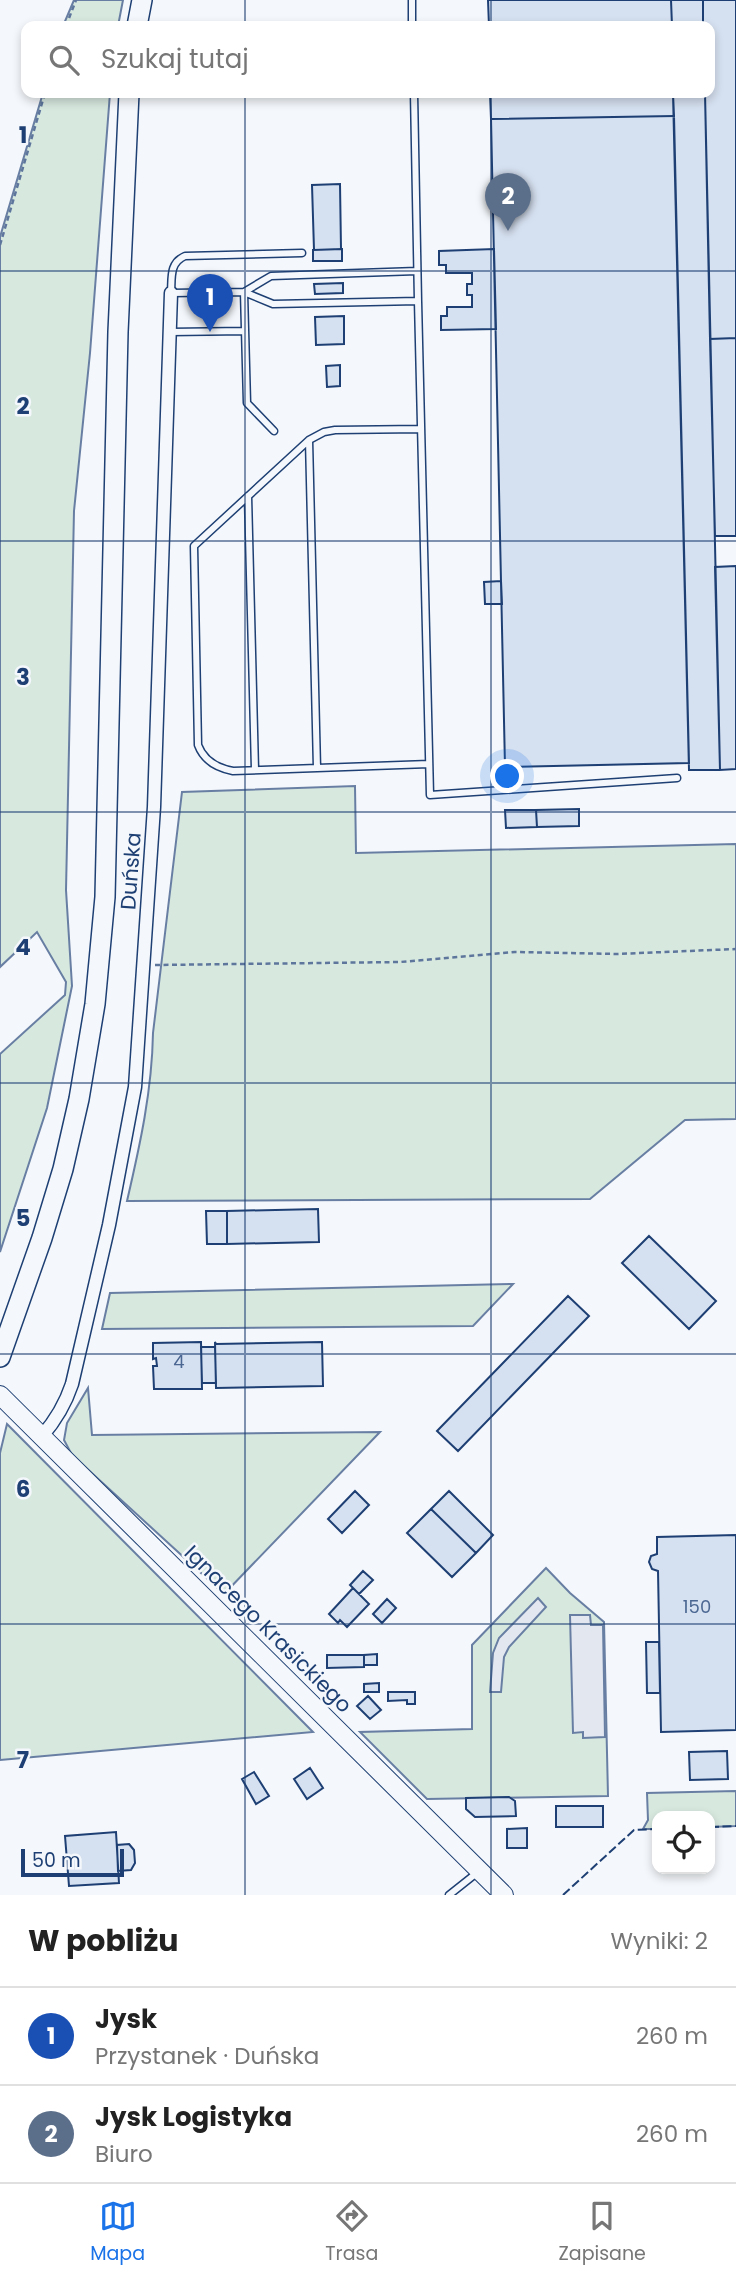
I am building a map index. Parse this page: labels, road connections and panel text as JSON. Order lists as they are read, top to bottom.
{
  "streets": {
    "street": ["Duńska", "Ignacego Krasickiego"]
  },
  "crossings": [
    ["Duńska", "Ignacego Krasickiego"]
  ],
  "house_numbers": ["4", "150"],
  "scale_bar": "50 m",
  "page": {
    "search": "Szukaj tutaj",
    "pins": ["2", "1"],
    "scale": "50 m",
    "heading": ["W pobliżu", "Wyniki: 2"],
    "list": [
      {
        "mark": "1",
        "name": "Jysk",
        "note": "Przystanek · Duńska",
        "value": "260 m"
      },
      {
        "mark": "2",
        "name": "Jysk Logistyka",
        "note": "Biuro",
        "value": "260 m"
      }
    ],
    "nav": ["Mapa", "Trasa", "Zapisane"]
  },
  "grid": {
    "rows": [
      "1",
      "2",
      "3",
      "4",
      "5",
      "6",
      "7"
    ]
  }
}
